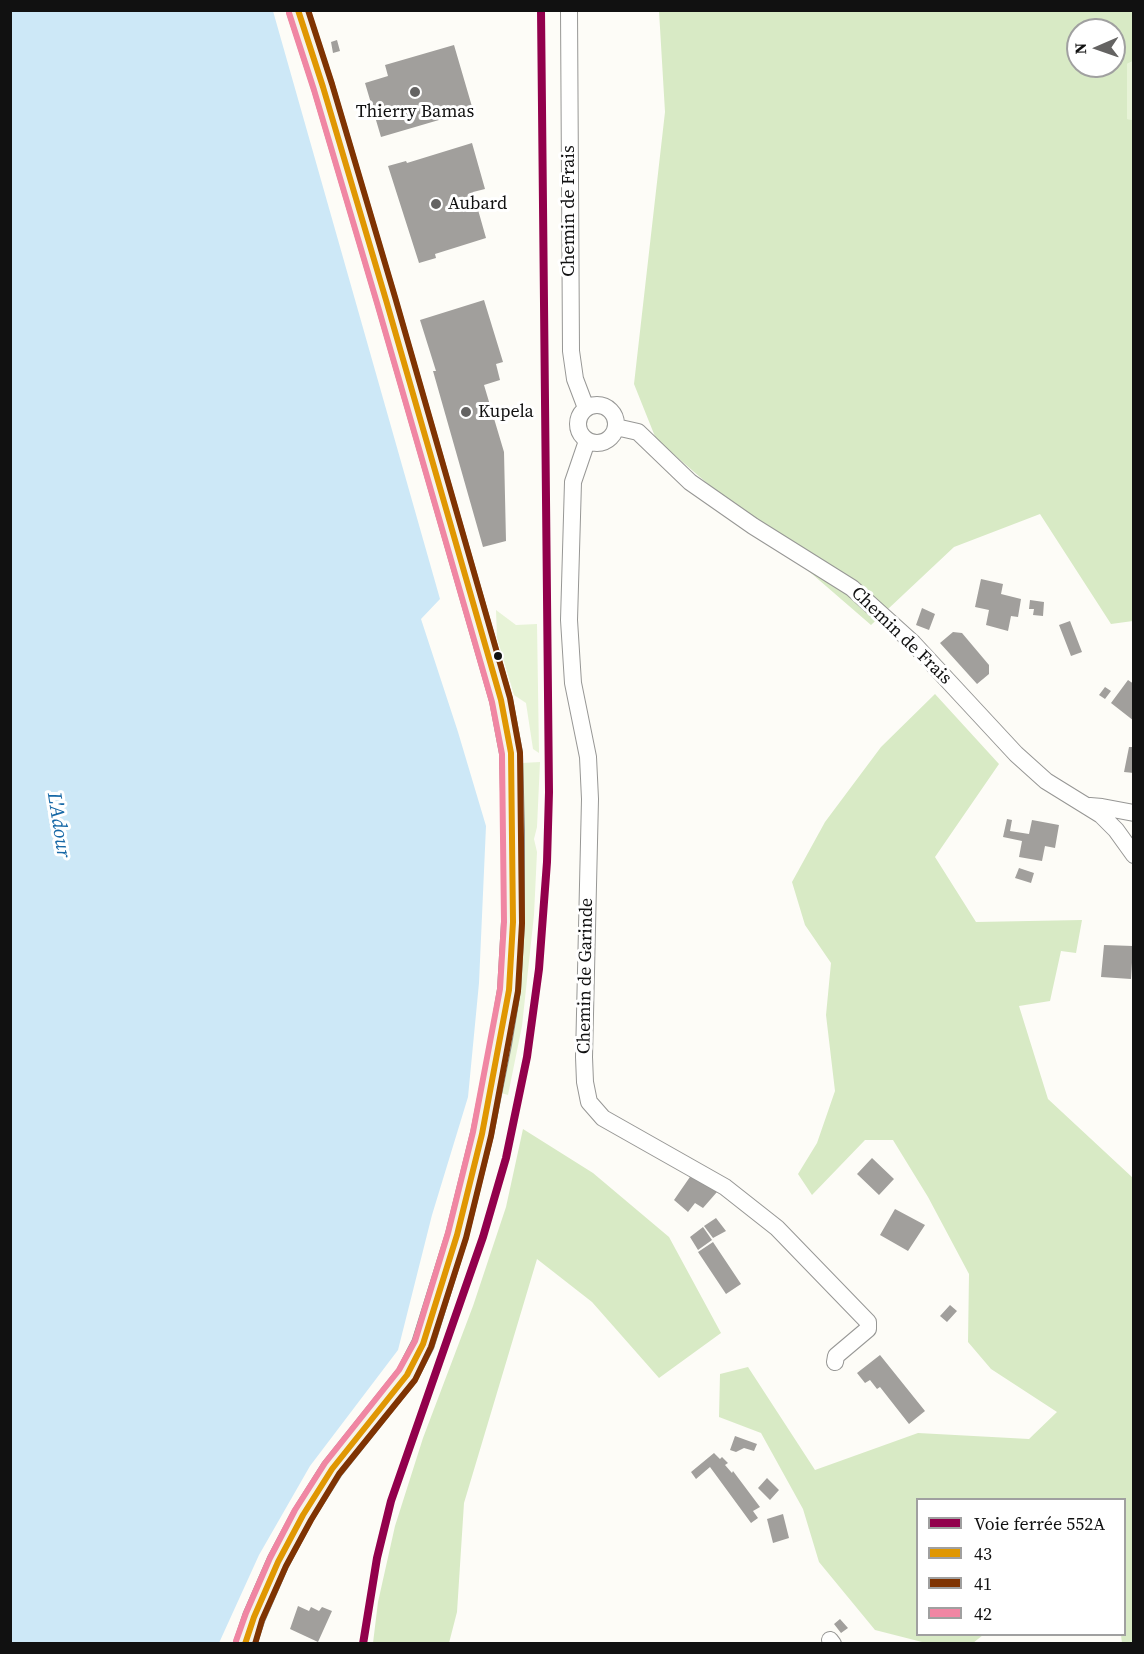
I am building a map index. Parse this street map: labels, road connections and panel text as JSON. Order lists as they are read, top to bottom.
{
  "streets": {
    "street": ["Chemin de Frais", "Chemin de Garinde"]
  },
  "crossings": [
    ["Chemin de Frais", "Chemin de Garinde"]
  ],
  "water": ["L'Adour"],
  "places": ["Thierry Bamas", "Aubard", "Kupela"],
  "lines": [
    "rail line 552A",
    "transit line 43",
    "transit line 41",
    "transit line 42"
  ],
  "legend": [
    "Voie ferrée 552A",
    "43",
    "41",
    "42"
  ],
  "north": "left"
}
